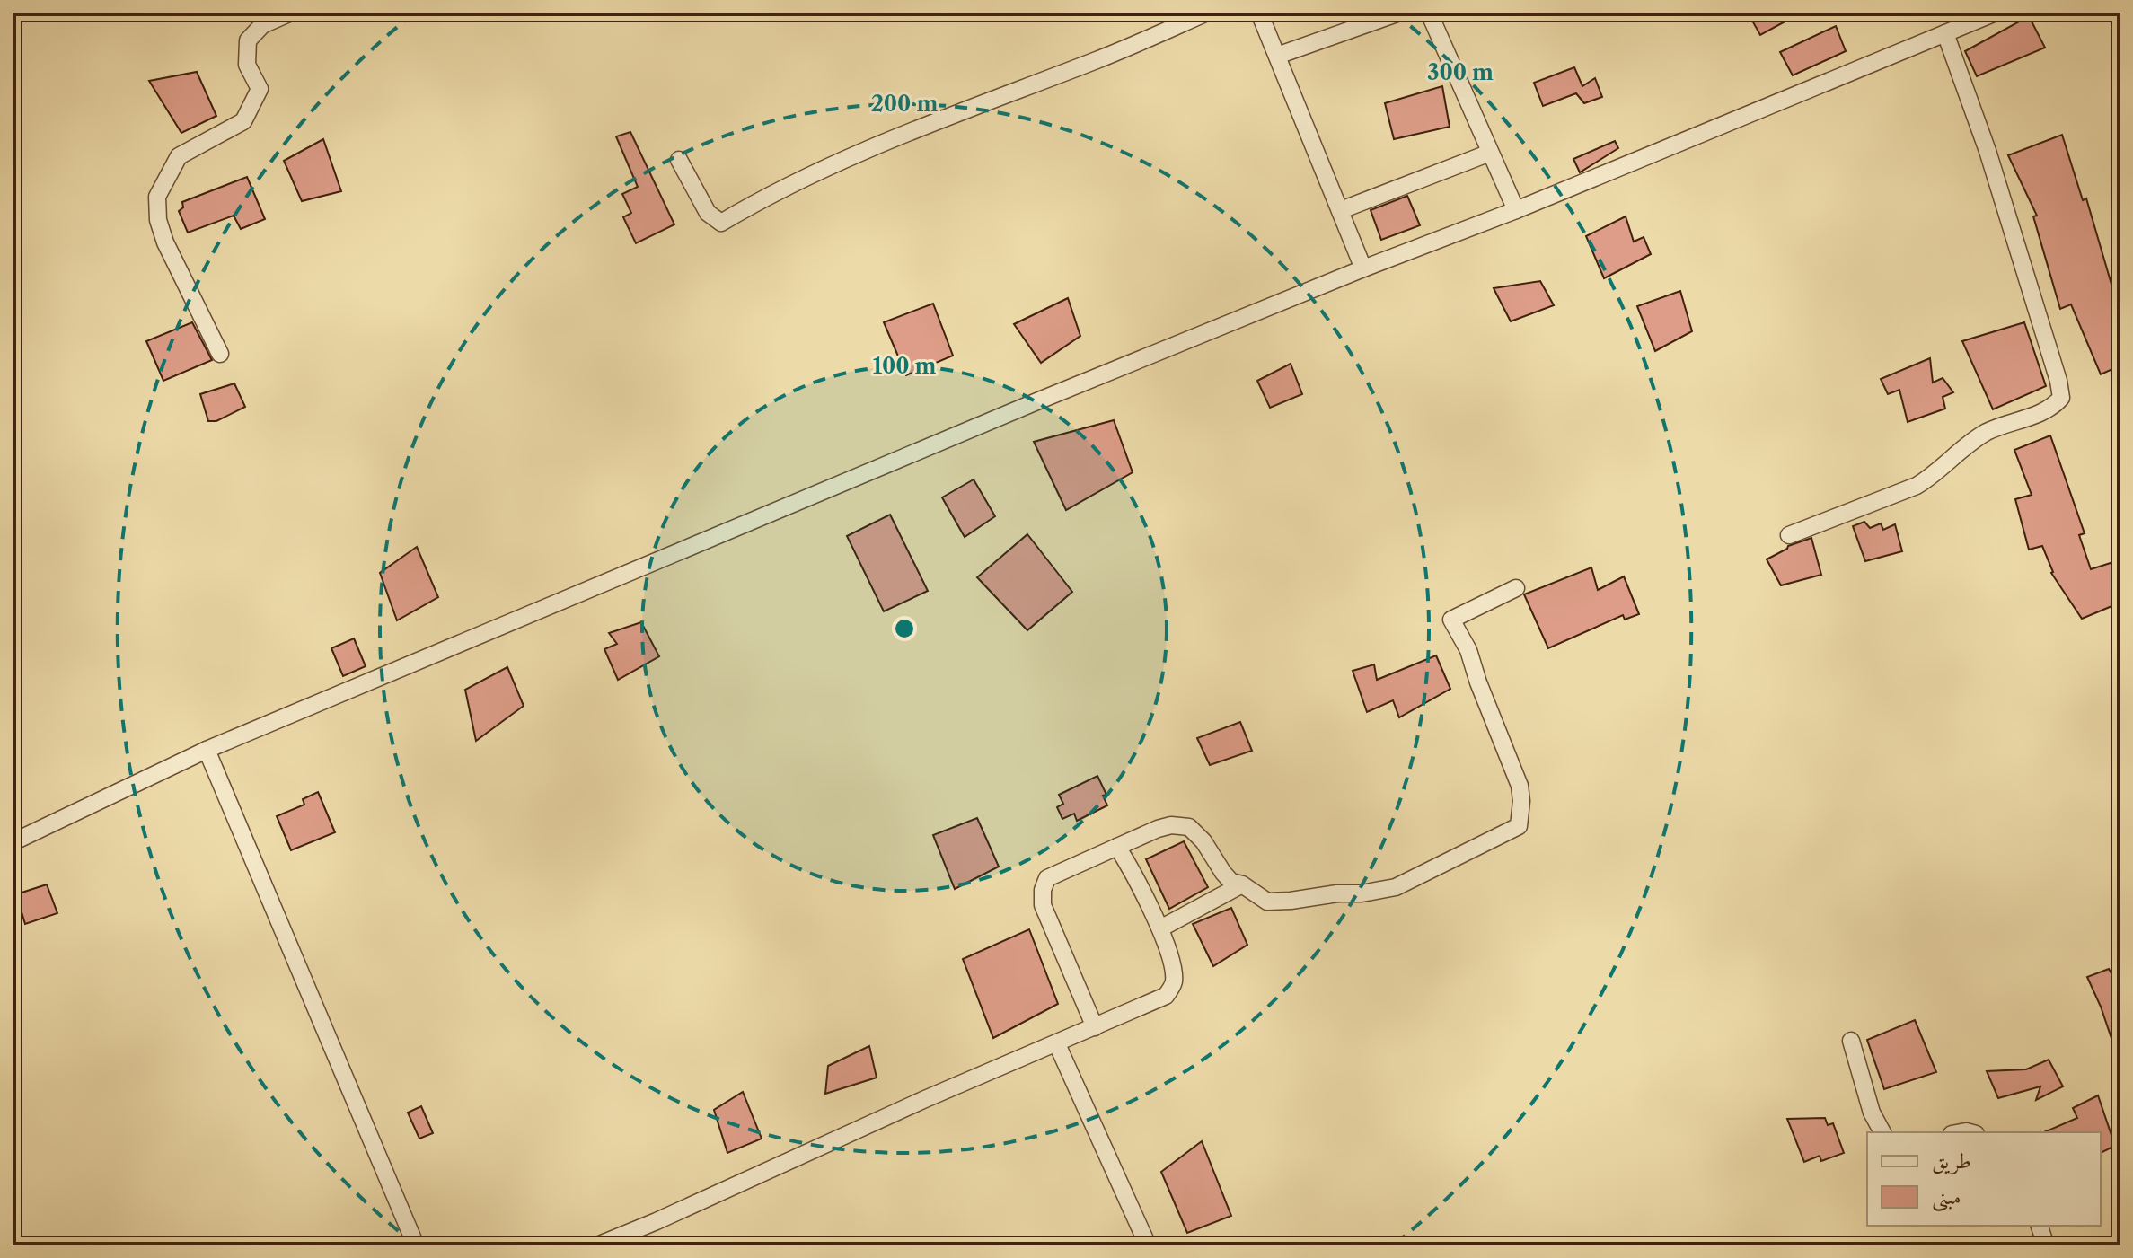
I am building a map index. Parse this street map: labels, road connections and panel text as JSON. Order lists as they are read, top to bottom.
{
  "legend": ["طريق", "مبنى"],
  "rings": ["300 m", "200 m", "100 m"]
}
